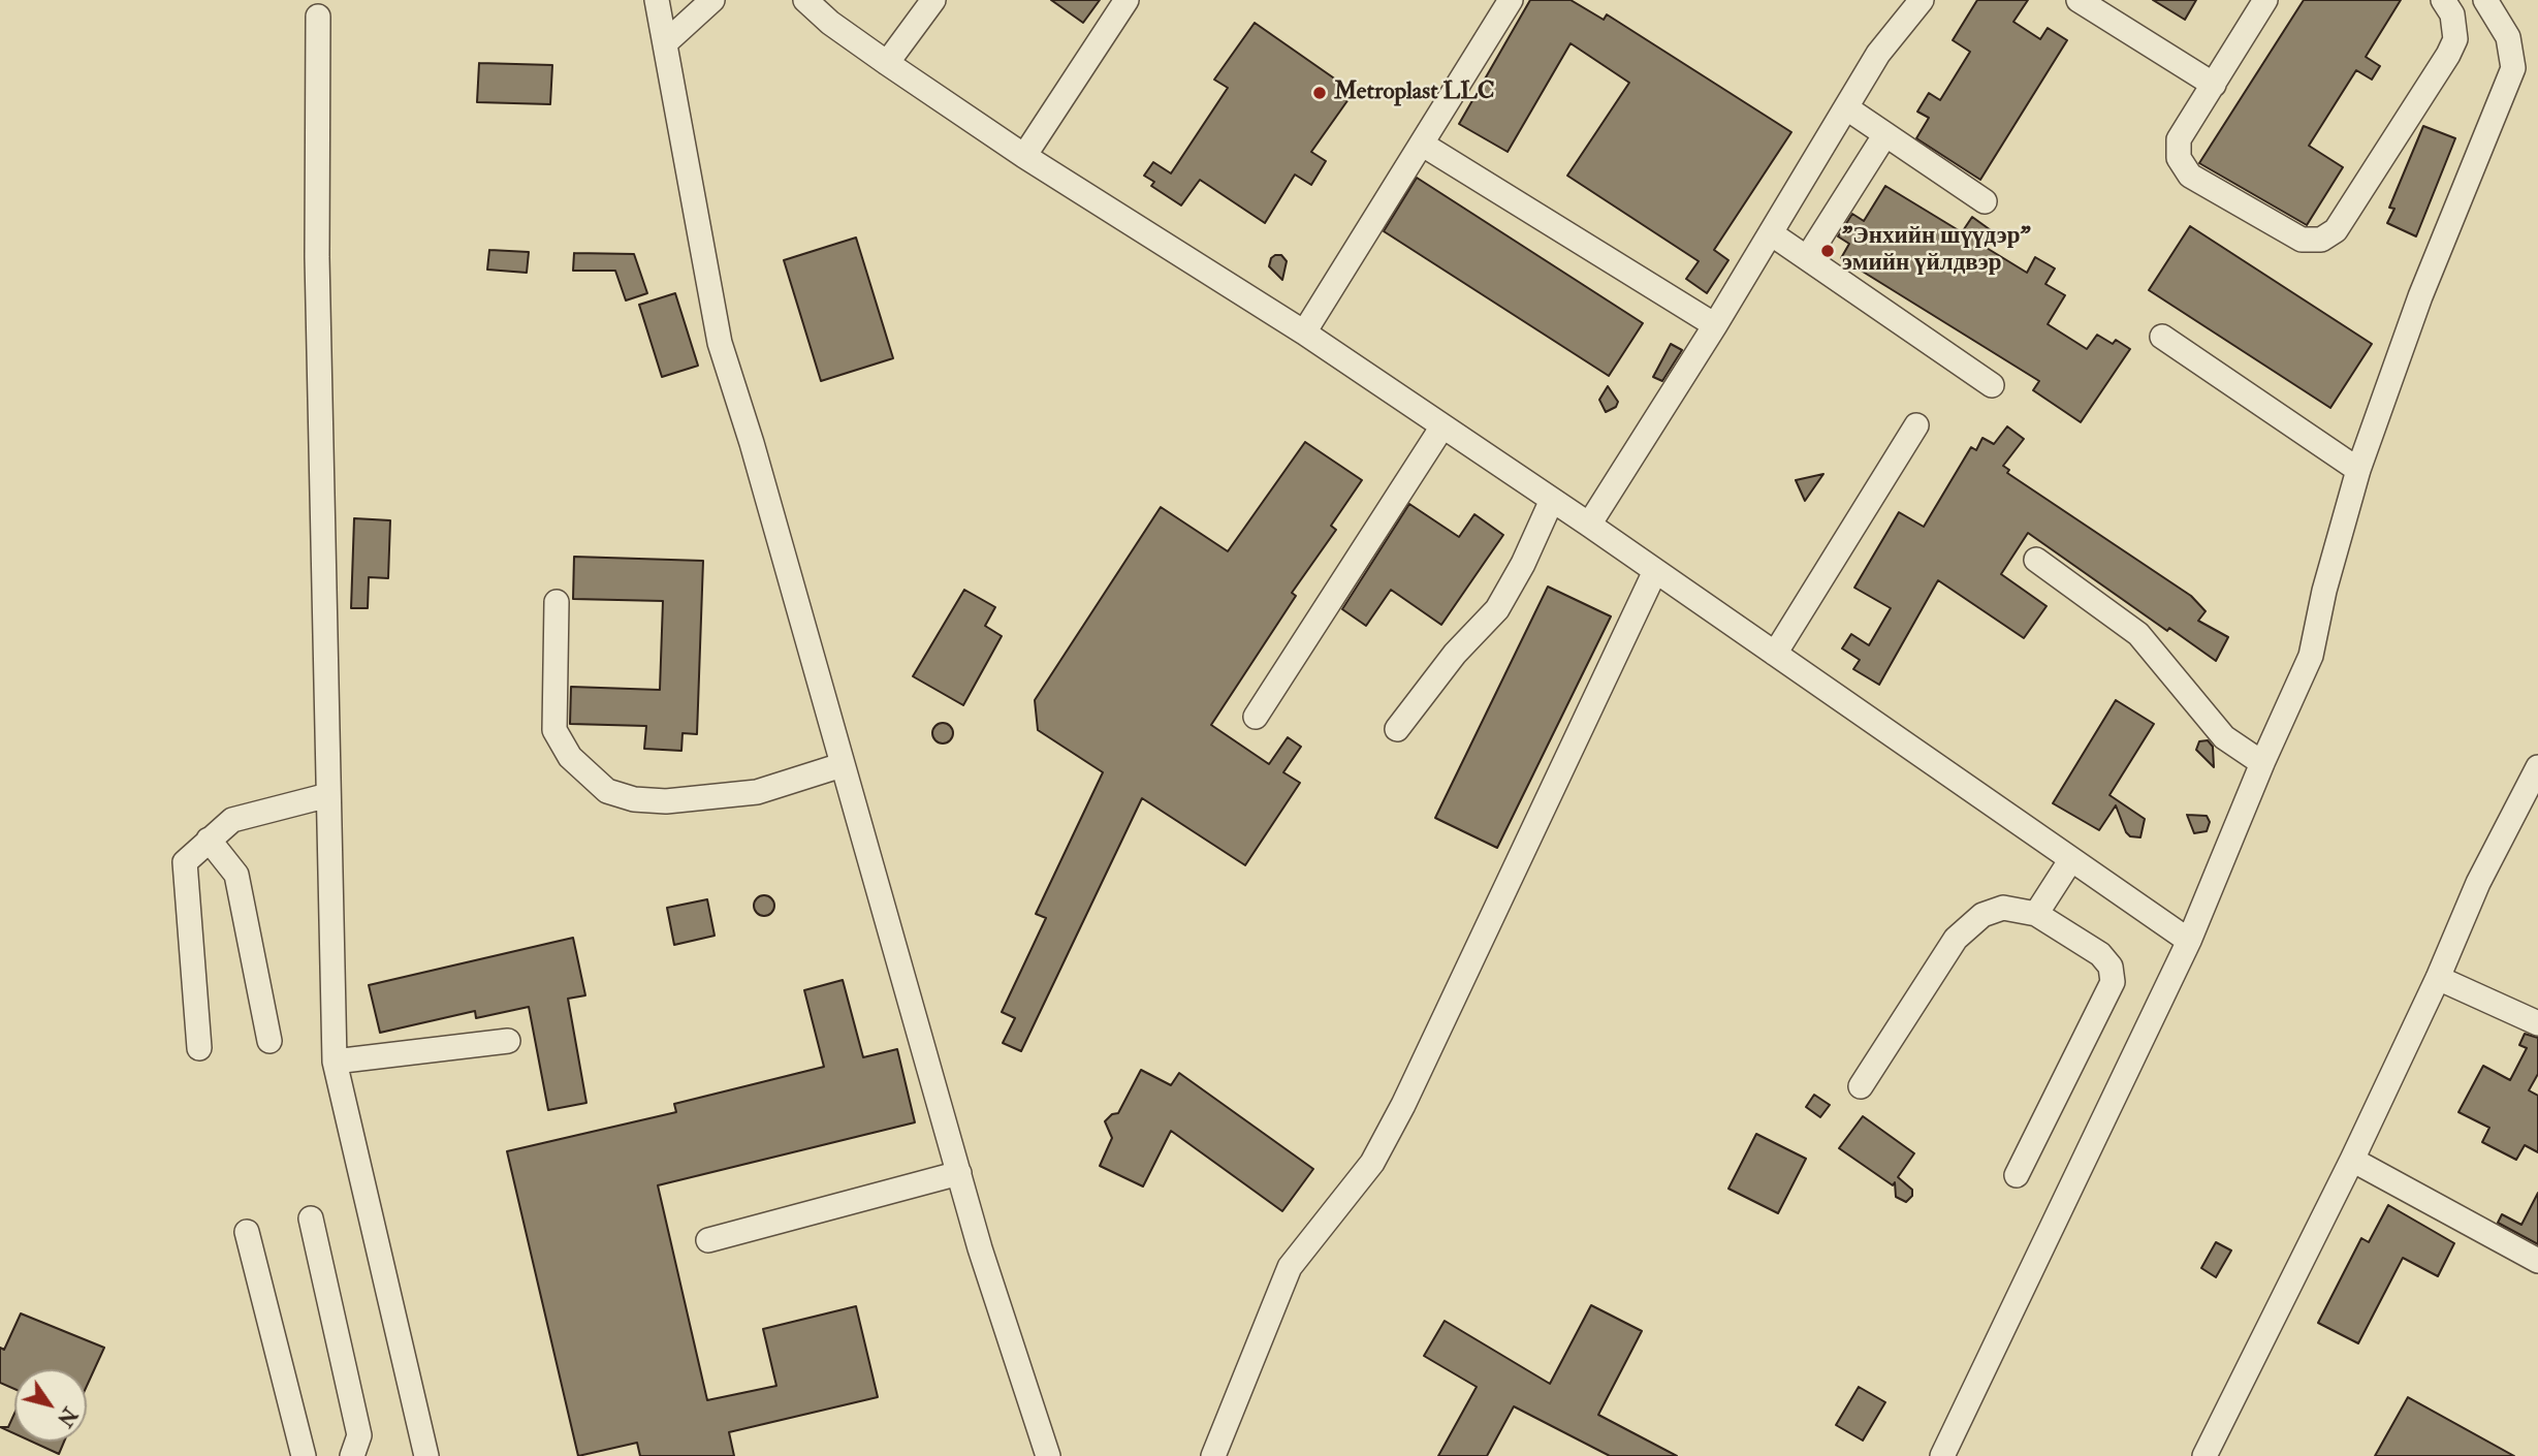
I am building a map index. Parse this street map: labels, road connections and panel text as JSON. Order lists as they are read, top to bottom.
{
  "places": ["Metroplast LLC", "\"Энхийн шүүдэр\" эмийн үйлдвэр"],
  "north": "bottom right"
}
